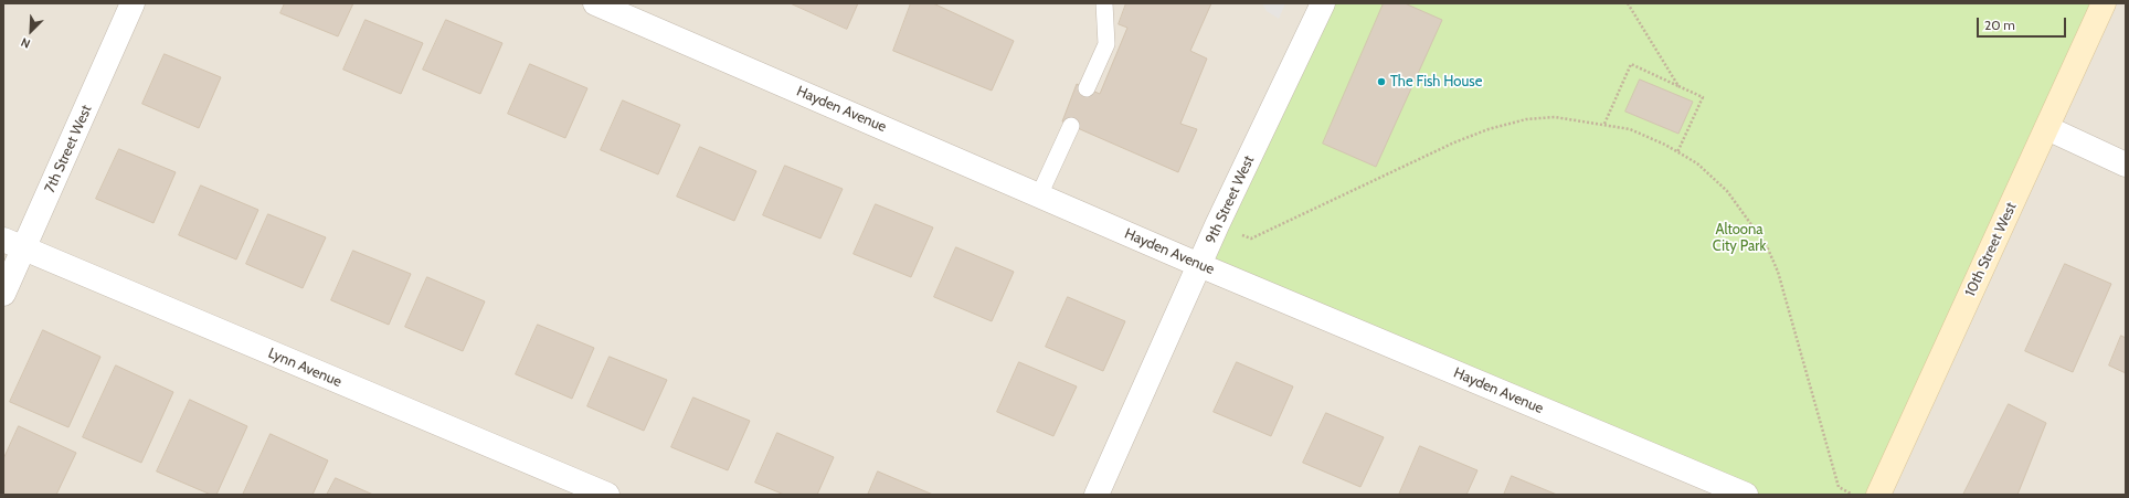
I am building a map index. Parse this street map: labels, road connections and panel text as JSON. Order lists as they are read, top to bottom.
{
  "streets": {
    "street": [
      "Hayden Avenue",
      "7th Street West",
      "9th Street West",
      "10th Street West",
      "Lynn Avenue"
    ]
  },
  "crossings": [
    ["Hayden Avenue", "9th Street West"],
    ["7th Street West", "Lynn Avenue"]
  ],
  "parks": ["Altoona City Park"],
  "places": ["The Fish House"],
  "scale_bar": "20 m",
  "north": "bottom left"
}
